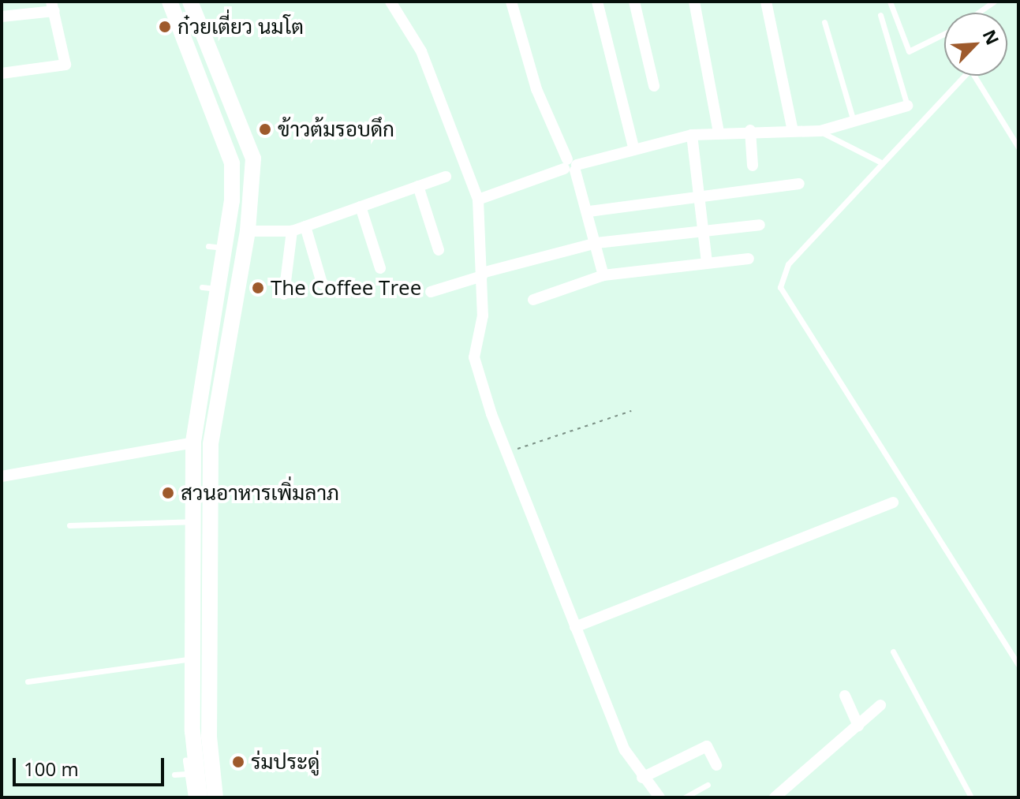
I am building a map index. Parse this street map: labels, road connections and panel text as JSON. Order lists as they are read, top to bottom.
{
  "places": [
    "ก๋วยเตี่ยว นมโต",
    "ข้าวต้มรอบดึก",
    "The Coffee Tree",
    "สวนอาหารเพิ่มลาภ",
    "ร่มประดู่"
  ],
  "scale_bar": "100 m",
  "north": "top right"
}
